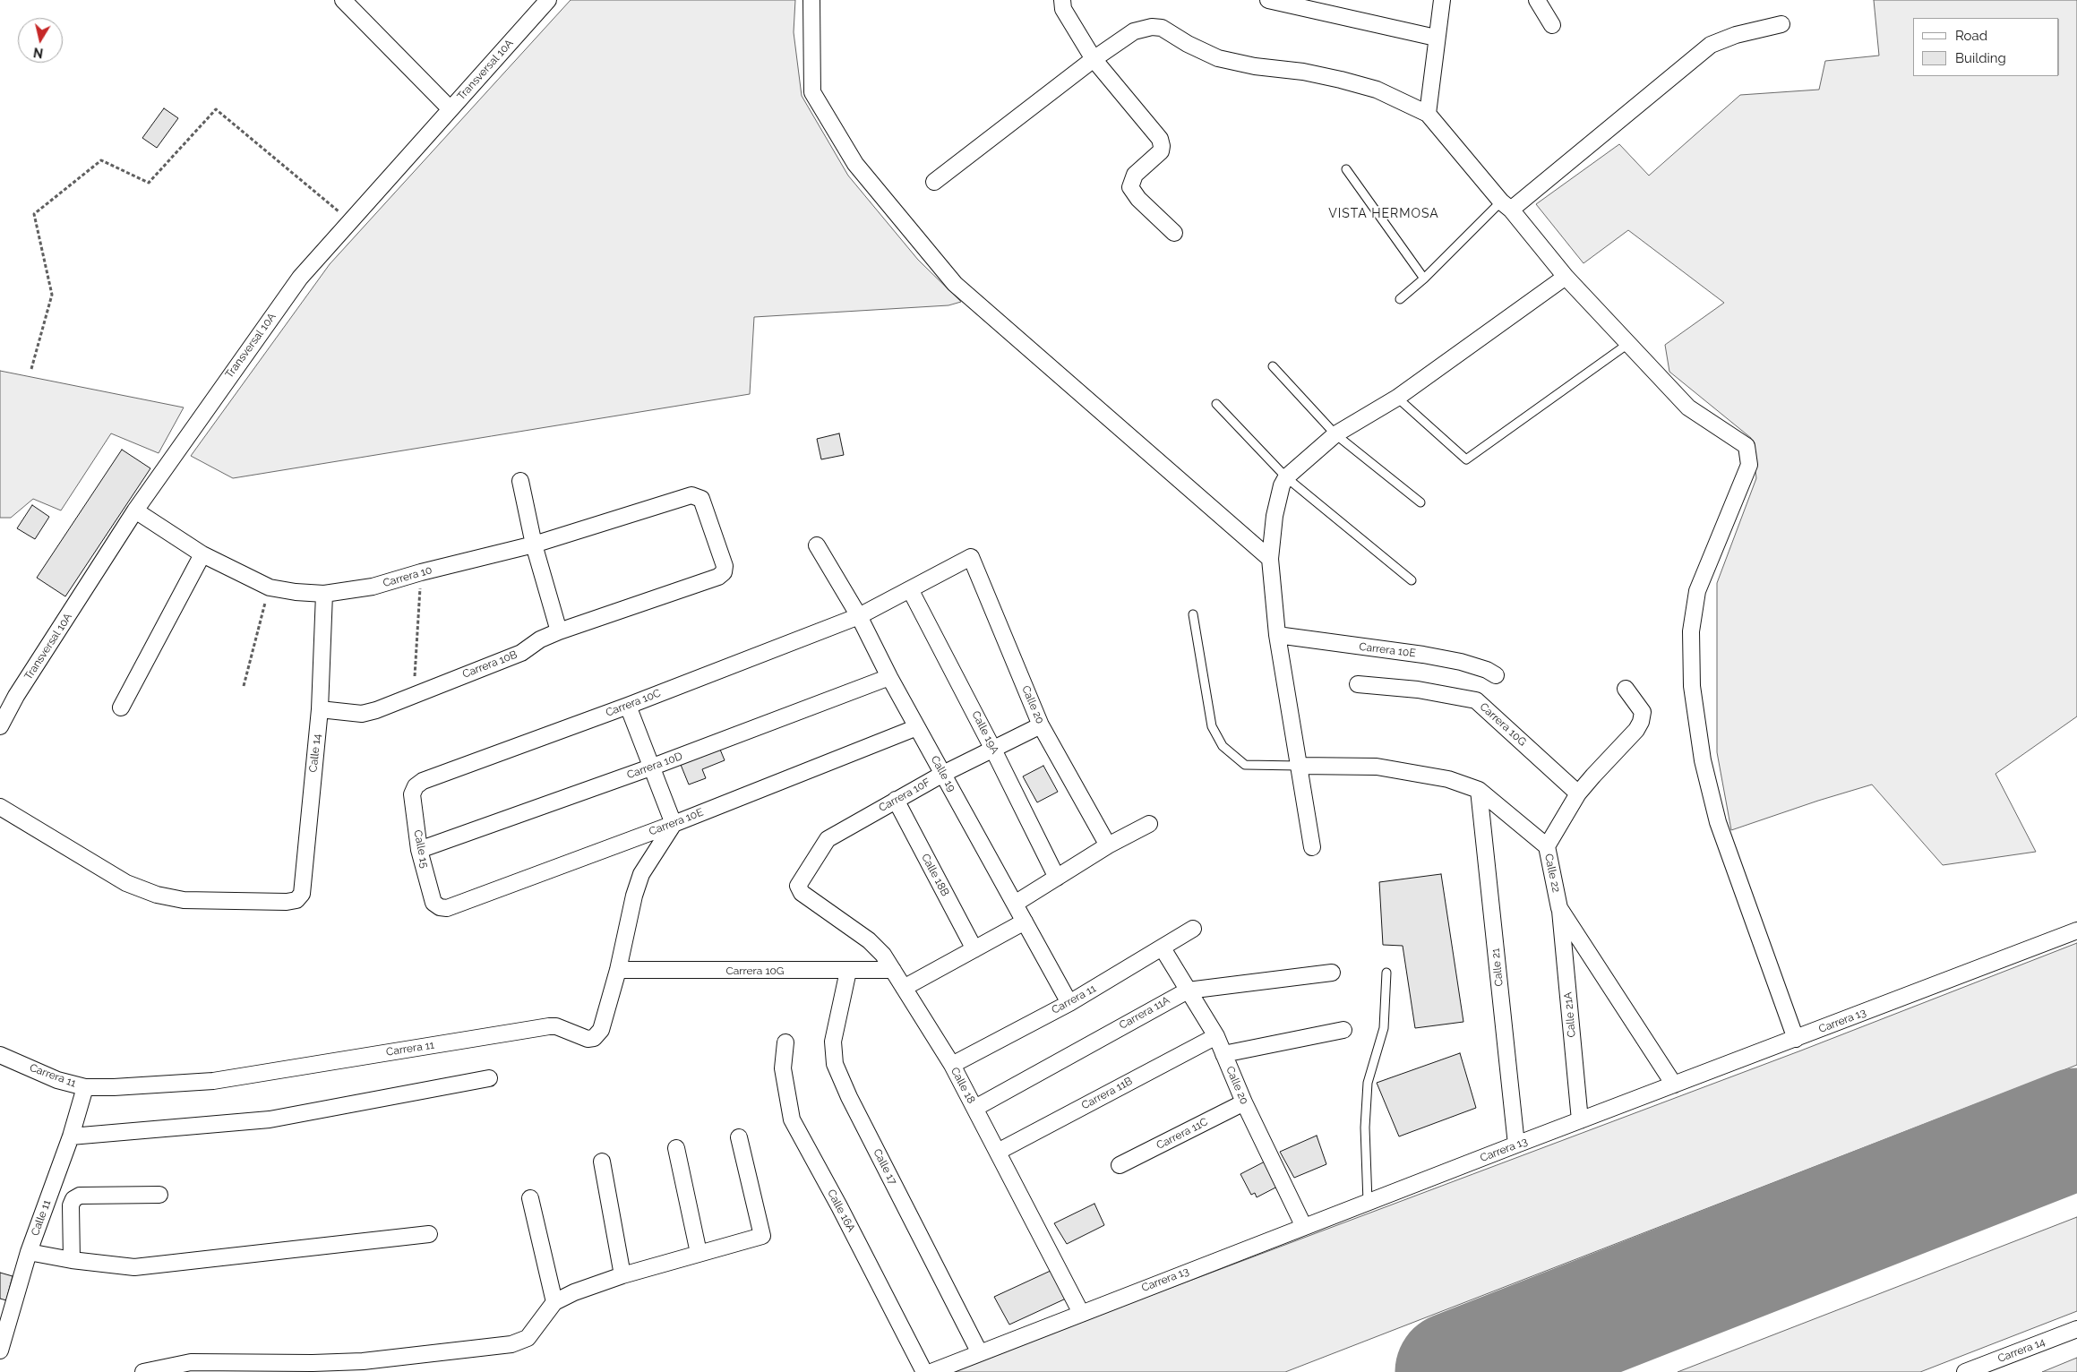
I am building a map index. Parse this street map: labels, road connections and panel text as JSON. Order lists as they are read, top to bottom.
{
  "streets": {
    "street": [
      "Transversal 10A",
      "Carrera 10",
      "Carrera 10E",
      "Carrera 10B",
      "Carrera 10C",
      "Calle 20",
      "Carrera 10G",
      "Calle 19A",
      "Calle 14",
      "Carrera 10D",
      "Calle 19",
      "Carrera 10F",
      "Calle 15",
      "Calle 22",
      "Calle 18B",
      "Calle 21",
      "Carrera 11",
      "Carrera 11A",
      "Calle 21A",
      "Carrera 13",
      "Calle 18",
      "Carrera 11B",
      "Carrera 11C",
      "Calle 17",
      "Calle 16A",
      "Calle 11",
      "Carrera 14"
    ]
  },
  "crossings": [
    ["Transversal 10A", "Carrera 10"],
    ["Carrera 10", "Carrera 10B"],
    ["Carrera 10", "Calle 14"],
    ["Carrera 10E", "Calle 19"],
    ["Carrera 10E", "Calle 15"],
    ["Carrera 10E", "Carrera 11"],
    ["Carrera 10B", "Calle 14"],
    ["Carrera 10C", "Calle 20"],
    ["Carrera 10C", "Calle 19A"],
    ["Carrera 10C", "Calle 19"],
    ["Carrera 10C", "Calle 15"],
    ["Calle 20", "Carrera 10F"],
    ["Calle 20", "Carrera 11"],
    ["Calle 20", "Carrera 11A"],
    ["Calle 20", "Carrera 13"],
    ["Calle 20", "Carrera 11B"],
    ["Calle 20", "Carrera 11C"],
    ["Carrera 10G", "Carrera 11"],
    ["Carrera 10G", "Calle 18"],
    ["Carrera 10G", "Calle 17"],
    ["Calle 19A", "Carrera 10F"],
    ["Carrera 10D", "Calle 19"],
    ["Carrera 10D", "Calle 15"],
    ["Calle 19", "Carrera 10F"],
    ["Calle 19", "Carrera 11"],
    ["Carrera 10F", "Calle 18B"],
    ["Carrera 10F", "Calle 18"],
    ["Calle 22", "Calle 21"],
    ["Calle 22", "Calle 21A"],
    ["Calle 22", "Carrera 13"],
    ["Calle 21", "Carrera 13"],
    ["Carrera 11", "Calle 18"],
    ["Carrera 11", "Calle 11"],
    ["Carrera 11A", "Calle 18"],
    ["Calle 21A", "Carrera 13"],
    ["Carrera 13", "Calle 18"],
    ["Carrera 13", "Calle 17"],
    ["Calle 18", "Carrera 11B"]
  ],
  "districts": ["VISTA HERMOSA"],
  "legend": ["Road", "Building"],
  "north": "bottom"
}
